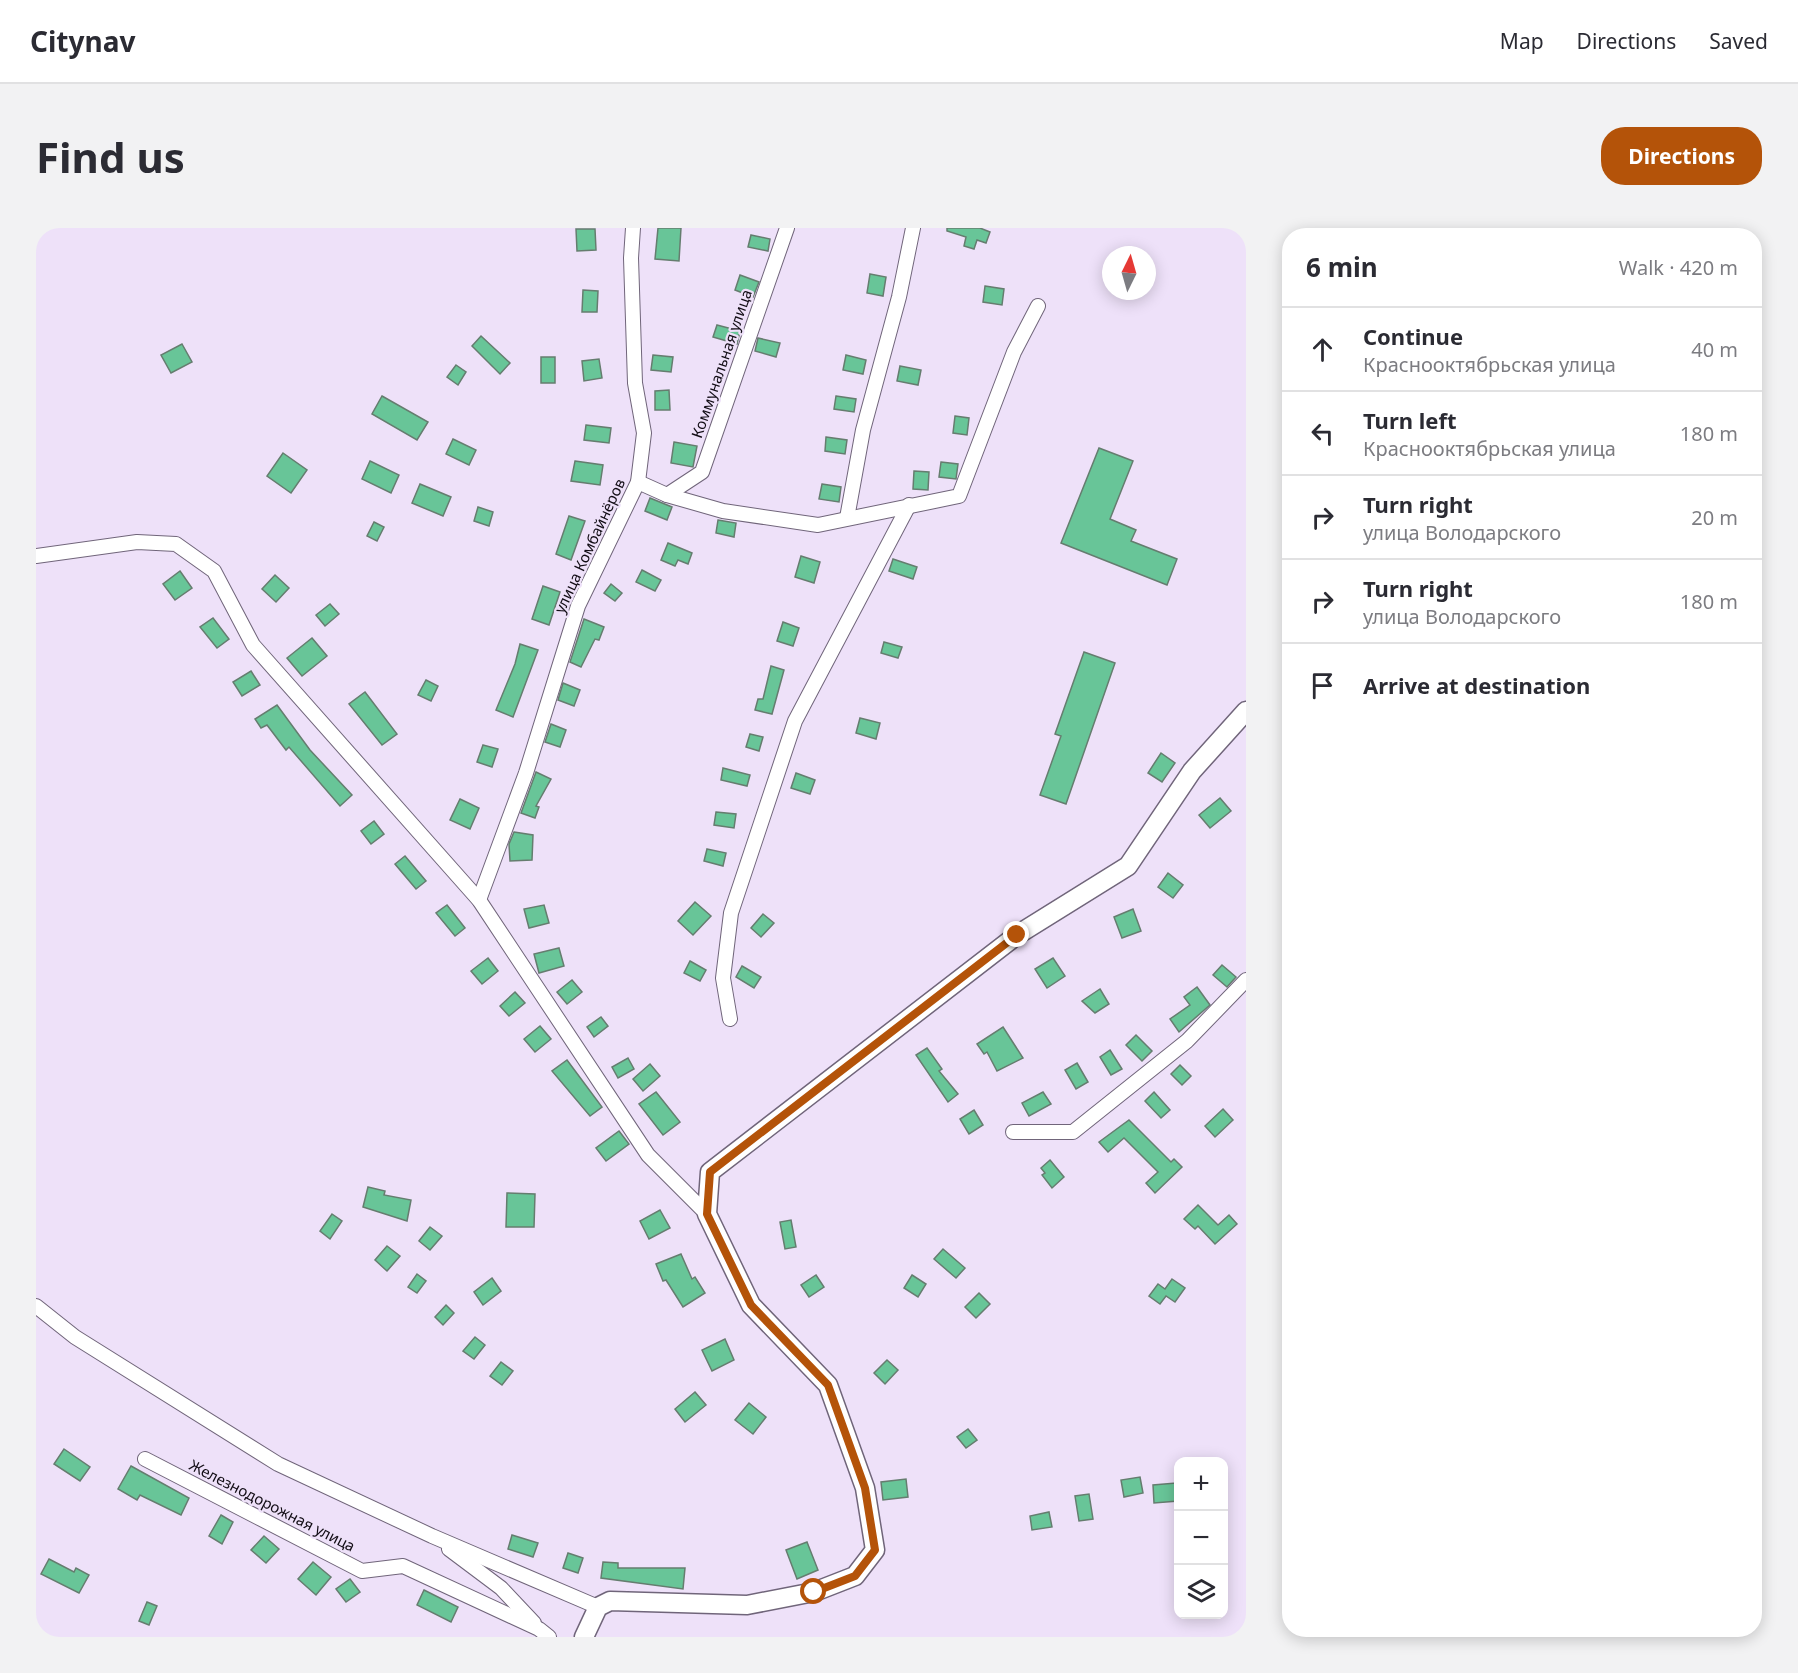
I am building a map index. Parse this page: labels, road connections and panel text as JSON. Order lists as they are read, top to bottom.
{
  "streets": {
    "street": ["Коммунальная улица", "улица Комбайнёров", "Железнодорожная улица"]
  },
  "north": "top",
  "page": {
    "header": "Citynav",
    "nav": ["Map", "Directions", "Saved"],
    "buttons": "Directions",
    "title": "Find us",
    "heading": ["6 min", "Walk · 420 m"],
    "list": [
      ["Continue", "Краснооктябрьская улица", "40 m"],
      ["Turn left", "Краснооктябрьская улица", "180 m"],
      ["Turn right", "улица Володарского", "20 m"],
      ["Turn right", "улица Володарского", "180 m"],
      "Arrive at destination"
    ],
    "map_buttons": ["+", "−"]
  }
}
